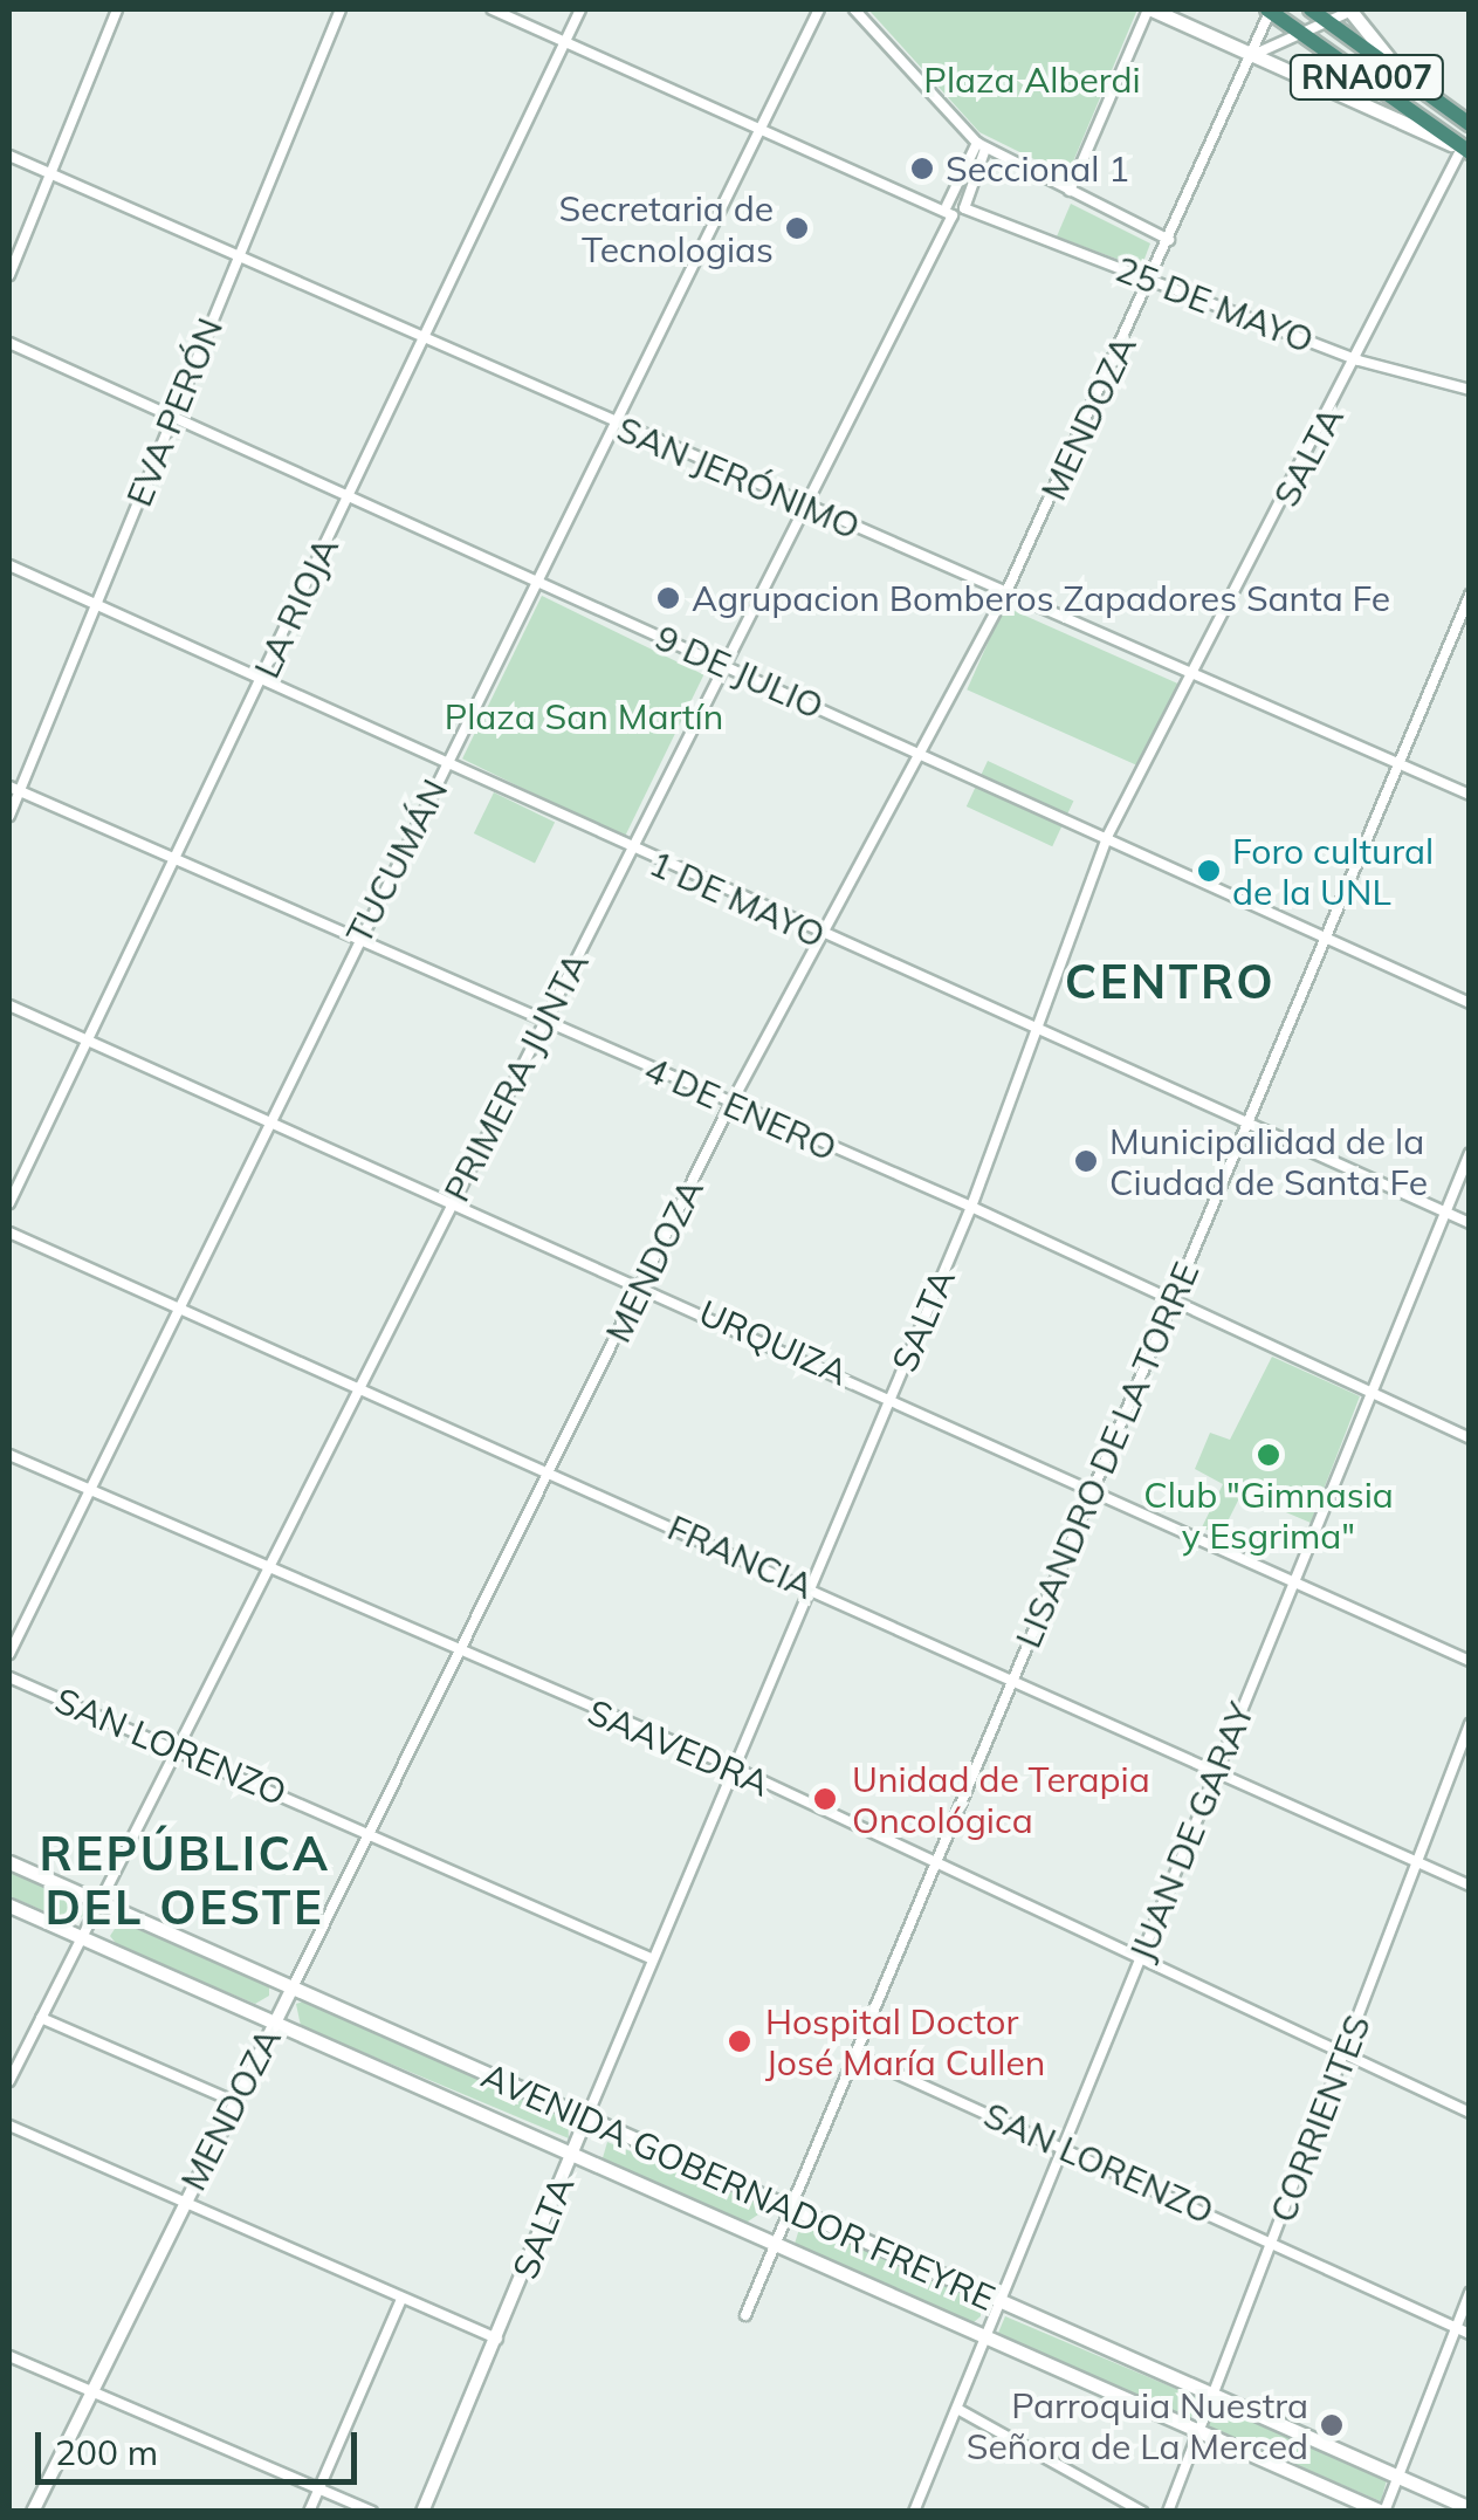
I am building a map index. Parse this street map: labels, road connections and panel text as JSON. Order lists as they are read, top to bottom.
{
  "streets": {
    "highway": ["RNA007"],
    "main road": ["AVENIDA GOBERNADOR FREYRE"],
    "street": [
      "25 DE MAYO",
      "EVA PERÓN",
      "MENDOZA",
      "SALTA",
      "SAN JERÓNIMO",
      "LA RIOJA",
      "9 DE JULIO",
      "TUCUMÁN",
      "1 DE MAYO",
      "PRIMERA JUNTA",
      "4 DE ENERO",
      "URQUIZA",
      "LISANDRO DE LA TORRE",
      "FRANCIA",
      "SAN LORENZO",
      "SAAVEDRA",
      "JUAN DE GARAY",
      "CORRIENTES"
    ]
  },
  "crossings": [
    ["RNA007", "MENDOZA"],
    ["RNA007", "SALTA"],
    ["25 DE MAYO", "MENDOZA"],
    ["25 DE MAYO", "SALTA"],
    ["25 DE MAYO", "PRIMERA JUNTA"],
    ["EVA PERÓN", "SAN JERÓNIMO"],
    ["EVA PERÓN", "9 DE JULIO"],
    ["EVA PERÓN", "1 DE MAYO"],
    ["EVA PERÓN", "4 DE ENERO"],
    ["MENDOZA", "SAN JERÓNIMO"],
    ["MENDOZA", "9 DE JULIO"],
    ["MENDOZA", "1 DE MAYO"],
    ["MENDOZA", "4 DE ENERO"],
    ["MENDOZA", "URQUIZA"],
    ["MENDOZA", "FRANCIA"],
    ["MENDOZA", "SAN LORENZO"],
    ["MENDOZA", "SAAVEDRA"],
    ["MENDOZA", "AVENIDA GOBERNADOR FREYRE"],
    ["SALTA", "SAN JERÓNIMO"],
    ["SALTA", "9 DE JULIO"],
    ["SALTA", "1 DE MAYO"],
    ["SALTA", "4 DE ENERO"],
    ["SALTA", "URQUIZA"],
    ["SALTA", "FRANCIA"],
    ["SALTA", "SAN LORENZO"],
    ["SALTA", "SAAVEDRA"],
    ["SALTA", "AVENIDA GOBERNADOR FREYRE"],
    ["SAN JERÓNIMO", "LA RIOJA"],
    ["SAN JERÓNIMO", "TUCUMÁN"],
    ["SAN JERÓNIMO", "PRIMERA JUNTA"],
    ["SAN JERÓNIMO", "LISANDRO DE LA TORRE"],
    ["LA RIOJA", "9 DE JULIO"],
    ["LA RIOJA", "1 DE MAYO"],
    ["LA RIOJA", "4 DE ENERO"],
    ["LA RIOJA", "URQUIZA"],
    ["9 DE JULIO", "TUCUMÁN"],
    ["9 DE JULIO", "PRIMERA JUNTA"],
    ["9 DE JULIO", "LISANDRO DE LA TORRE"],
    ["TUCUMÁN", "1 DE MAYO"],
    ["TUCUMÁN", "4 DE ENERO"],
    ["TUCUMÁN", "URQUIZA"],
    ["TUCUMÁN", "FRANCIA"],
    ["TUCUMÁN", "SAAVEDRA"],
    ["1 DE MAYO", "PRIMERA JUNTA"],
    ["1 DE MAYO", "LISANDRO DE LA TORRE"],
    ["1 DE MAYO", "JUAN DE GARAY"],
    ["PRIMERA JUNTA", "4 DE ENERO"],
    ["PRIMERA JUNTA", "URQUIZA"],
    ["PRIMERA JUNTA", "FRANCIA"],
    ["PRIMERA JUNTA", "SAN LORENZO"],
    ["PRIMERA JUNTA", "SAAVEDRA"],
    ["PRIMERA JUNTA", "AVENIDA GOBERNADOR FREYRE"],
    ["4 DE ENERO", "LISANDRO DE LA TORRE"],
    ["4 DE ENERO", "JUAN DE GARAY"],
    ["URQUIZA", "LISANDRO DE LA TORRE"],
    ["URQUIZA", "JUAN DE GARAY"],
    ["LISANDRO DE LA TORRE", "FRANCIA"],
    ["LISANDRO DE LA TORRE", "SAN LORENZO"],
    ["LISANDRO DE LA TORRE", "SAAVEDRA"],
    ["LISANDRO DE LA TORRE", "AVENIDA GOBERNADOR FREYRE"],
    ["FRANCIA", "JUAN DE GARAY"],
    ["FRANCIA", "CORRIENTES"],
    ["SAN LORENZO", "JUAN DE GARAY"],
    ["SAN LORENZO", "CORRIENTES"],
    ["SAAVEDRA", "JUAN DE GARAY"],
    ["SAAVEDRA", "CORRIENTES"],
    ["JUAN DE GARAY", "AVENIDA GOBERNADOR FREYRE"],
    ["CORRIENTES", "AVENIDA GOBERNADOR FREYRE"]
  ],
  "districts": ["CENTRO", "REPÚBLICA DEL OESTE"],
  "parks": ["Plaza Alberdi", "Plaza San Martín"],
  "places": [
    "Seccional 1",
    "Secretaria de Tecnologias",
    "Agrupacion Bomberos Zapadores Santa Fe",
    "Foro cultural de la UNL",
    "Municipalidad de la Ciudad de Santa Fe",
    "Club \"Gimnasia y Esgrima\"",
    "Unidad de Terapia Oncológica",
    "Hospital Doctor José María Cullen",
    "Parroquia Nuestra Señora de La Merced"
  ],
  "scale_bar": "200 m"
}
